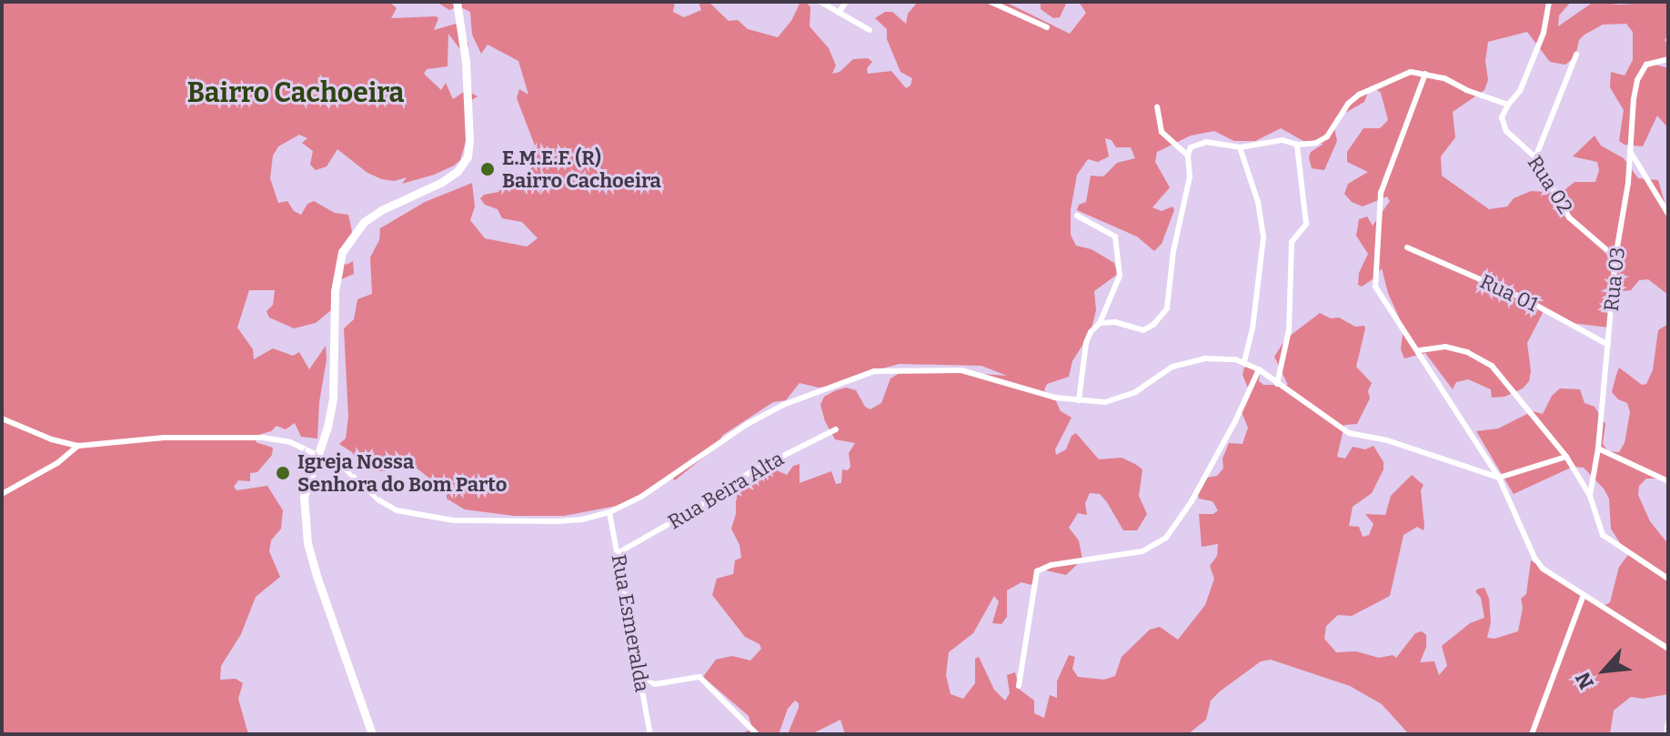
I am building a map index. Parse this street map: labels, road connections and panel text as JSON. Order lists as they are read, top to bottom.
{
  "streets": {
    "street": [
      "Rua 02",
      "Rua 03",
      "Rua 01",
      "Rua Beira Alta",
      "Rua Esmeralda"
    ]
  },
  "crossings": [
    ["Rua 02", "Rua 03"],
    ["Rua 03", "Rua 01"],
    ["Rua Beira Alta", "Rua Esmeralda"]
  ],
  "districts": ["Bairro Cachoeira"],
  "places": ["E.M.E.F. (R) Bairro Cachoeira", "Igreja Nossa Senhora do Bom Parto"],
  "north": "bottom left"
}
